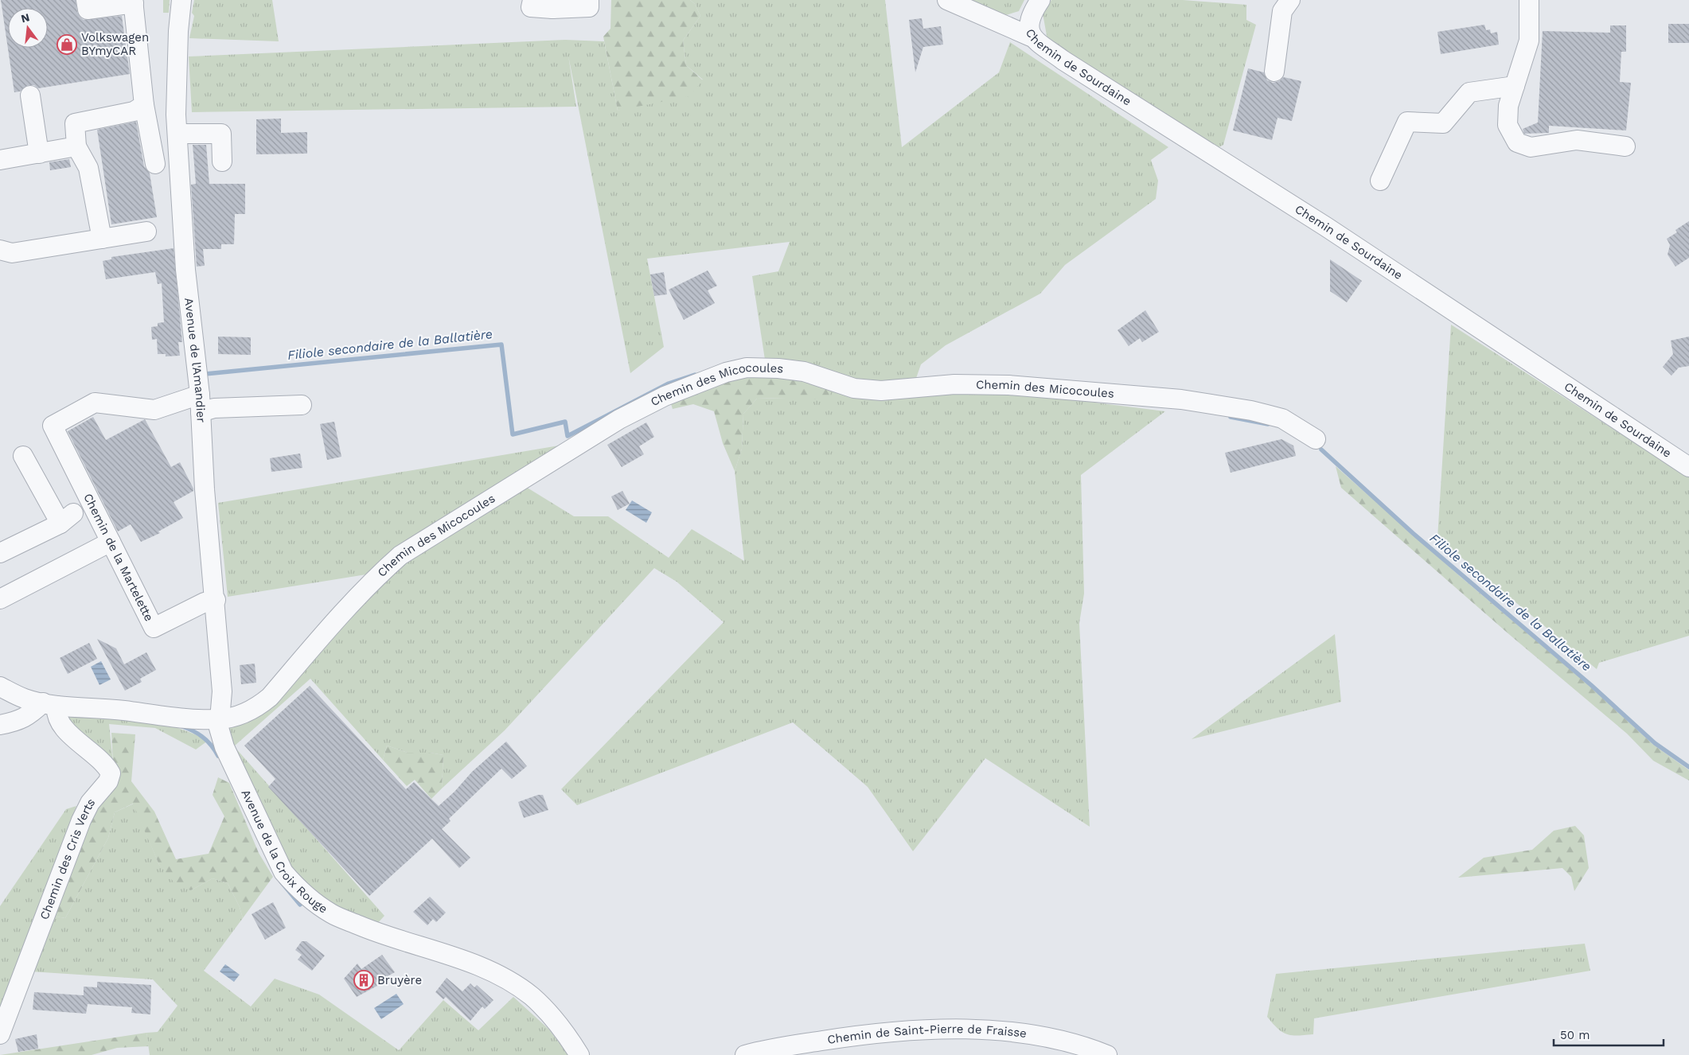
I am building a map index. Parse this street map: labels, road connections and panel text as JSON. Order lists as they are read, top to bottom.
{
  "streets": {
    "street": [
      "Chemin de Sourdaine",
      "Avenue de l'Amandier",
      "Chemin des Micocoules",
      "Chemin de la Martelette",
      "Avenue de la Croix Rouge",
      "Chemin des Cris Verts",
      "Chemin de Saint-Pierre de Fraisse"
    ]
  },
  "crossings": [
    ["Avenue de l'Amandier", "Chemin des Micocoules"],
    ["Avenue de l'Amandier", "Chemin de la Martelette"],
    ["Avenue de l'Amandier", "Avenue de la Croix Rouge"],
    ["Chemin des Micocoules", "Avenue de la Croix Rouge"]
  ],
  "water": ["Filiole secondaire de la Ballatière"],
  "places": {
    "shop": ["Volkswagen BYmyCAR"],
    "building": ["Bruyère"]
  },
  "scale_bar": "50 m",
  "north": "top"
}
